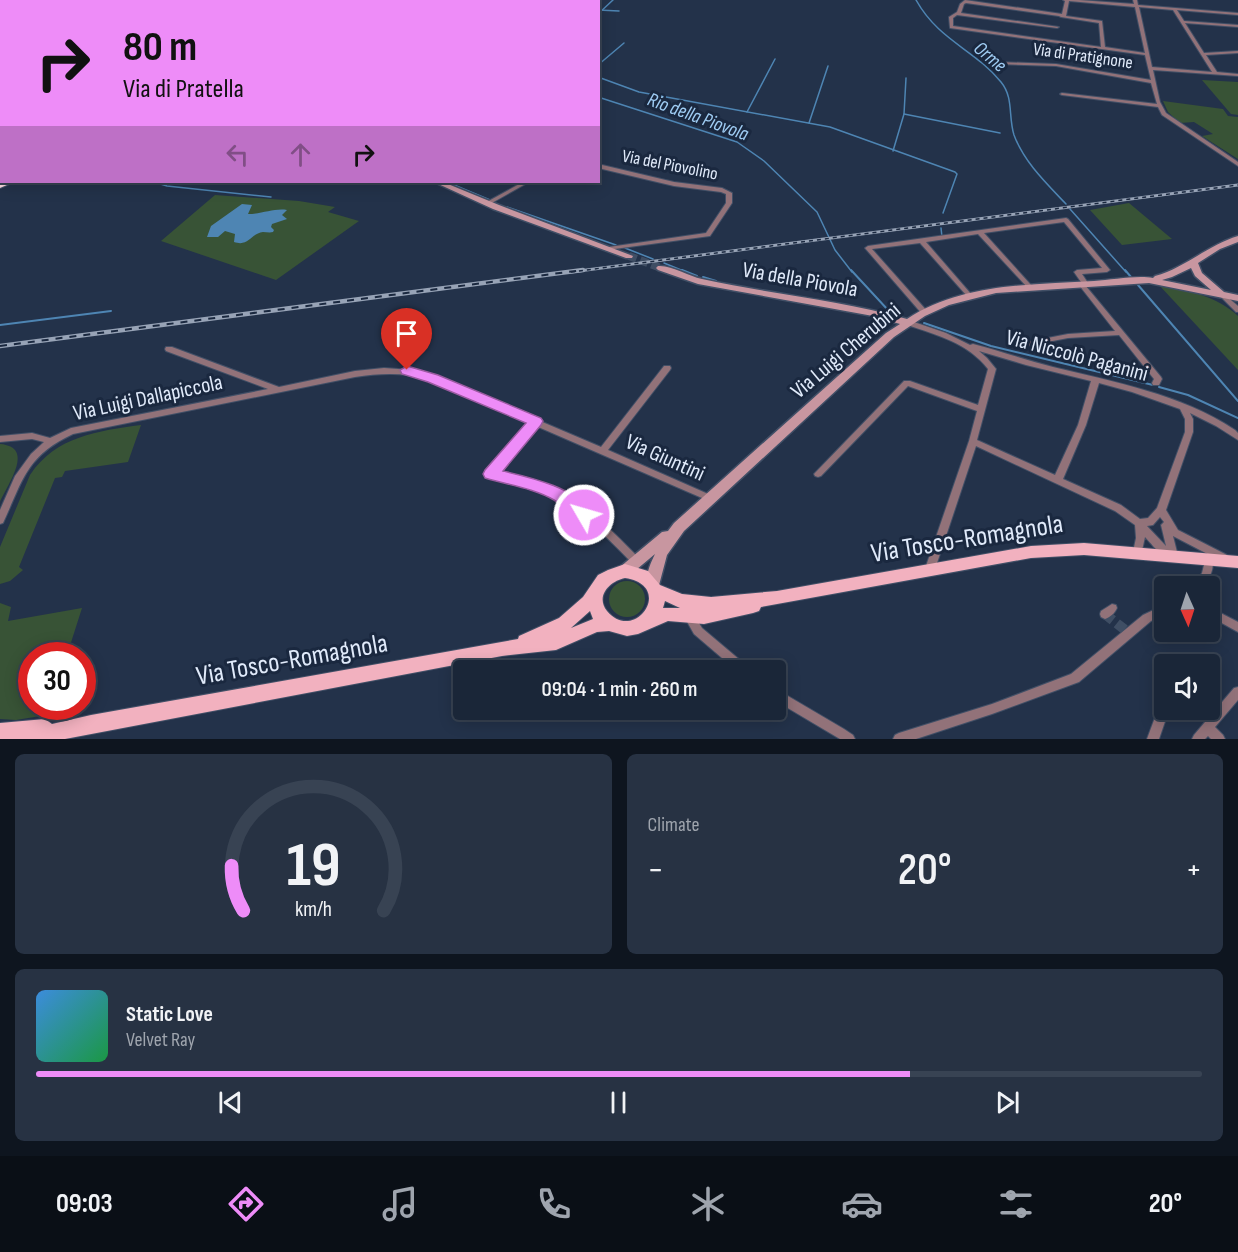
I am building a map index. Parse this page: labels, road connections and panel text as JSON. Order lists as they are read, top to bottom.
{
  "streets": {
    "main road": ["Via della Piovola", "Via Luigi Cherubini", "Via Tosco-Romagnola"],
    "street": [
      "Via di Pratignone",
      "Via del Piovolino",
      "Via Niccolò Paganini",
      "Via Luigi Dallapiccola",
      "Via Giuntini"
    ]
  },
  "crossings": [
    ["Via della Piovola", "Via Luigi Cherubini"],
    ["Via della Piovola", "Via Niccolò Paganini"],
    ["Via Luigi Cherubini", "Via Giuntini"],
    ["Via Luigi Cherubini", "Via Tosco-Romagnola"],
    ["Via Luigi Dallapiccola", "Via Giuntini"]
  ],
  "water": ["Orme", "Rio della Piovola"],
  "north": "bottom",
  "page": {
    "turn": ["80 m", "Via di Pratella"],
    "limit": "30",
    "trip": "09:04 · 1 min · 260 m",
    "tile": "Climate",
    "heat": ["−", "20°", "+"],
    "song": ["Static Love", "Velvet Ray"],
    "tabs": ["09:03", "20°"],
    "gauge": ["19", "km/h"]
  }
}
